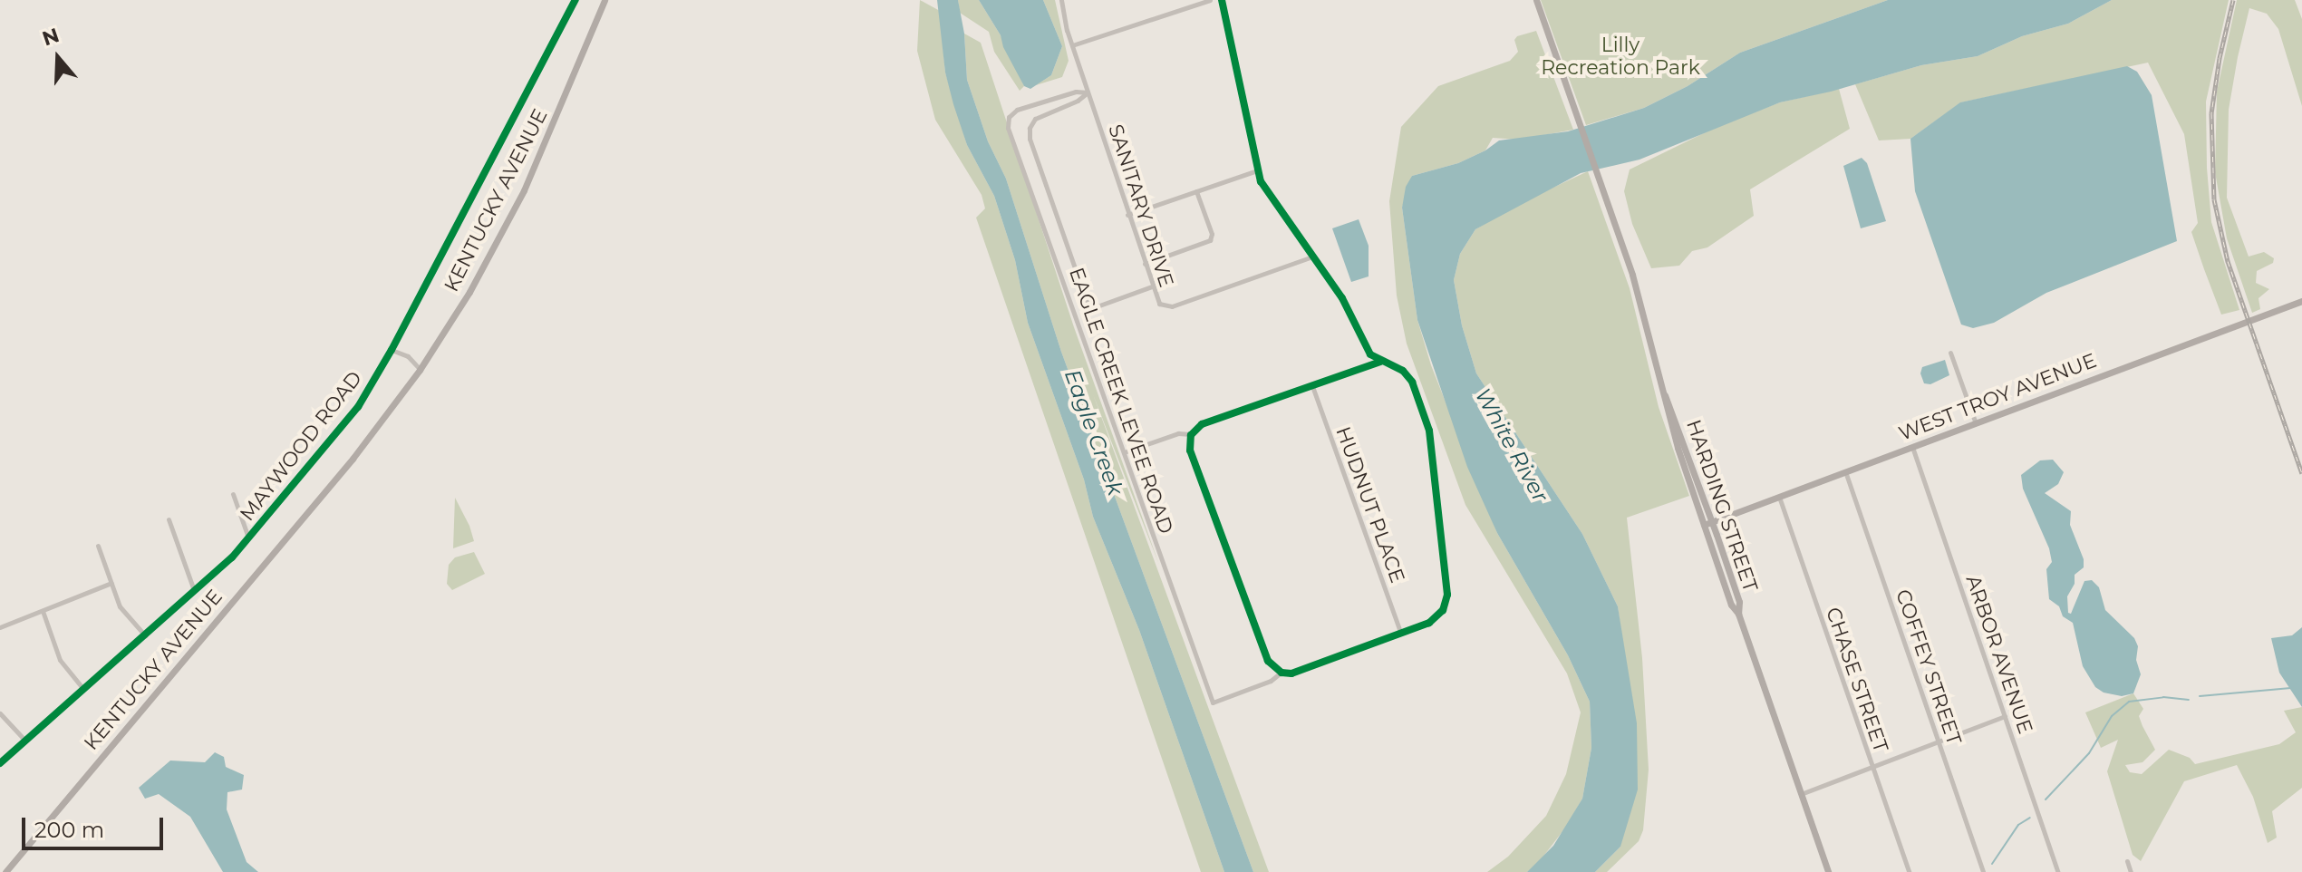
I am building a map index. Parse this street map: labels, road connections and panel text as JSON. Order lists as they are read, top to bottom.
{
  "streets": {
    "main road": ["KENTUCKY AVENUE", "WEST TROY AVENUE", "HARDING STREET"],
    "street": [
      "SANITARY DRIVE",
      "EAGLE CREEK LEVEE ROAD",
      "MAYWOOD ROAD",
      "HUDNUT PLACE",
      "ARBOR AVENUE",
      "COFFEY STREET",
      "CHASE STREET"
    ]
  },
  "crossings": [
    ["SANITARY DRIVE", "EAGLE CREEK LEVEE ROAD"],
    ["WEST TROY AVENUE", "HARDING STREET"],
    ["WEST TROY AVENUE", "ARBOR AVENUE"],
    ["WEST TROY AVENUE", "COFFEY STREET"],
    ["WEST TROY AVENUE", "CHASE STREET"]
  ],
  "water": ["Eagle Creek", "White River"],
  "parks": ["Lilly Recreation Park"],
  "scale_bar": "200 m",
  "north": "top"
}
